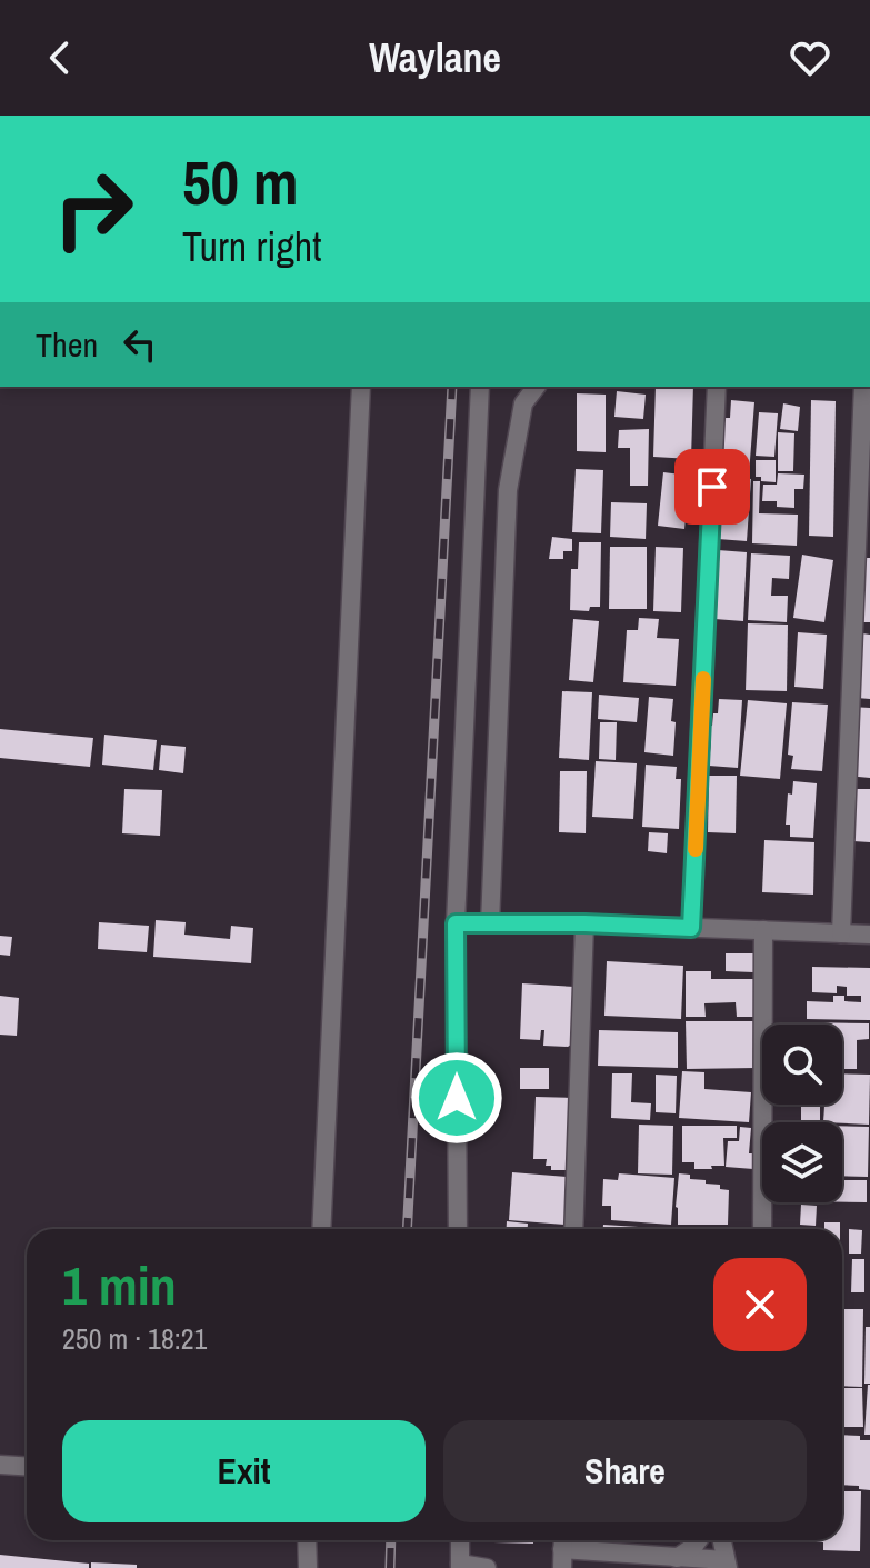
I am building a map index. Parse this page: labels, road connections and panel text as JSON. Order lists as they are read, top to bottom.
{
  "page": {
    "header": "Waylane",
    "turn": ["50 m", "Turn right"],
    "then": "Then",
    "heading": ["1 min", "250 m · 18:21"],
    "buttons": ["Exit", "Share"]
  }
}
